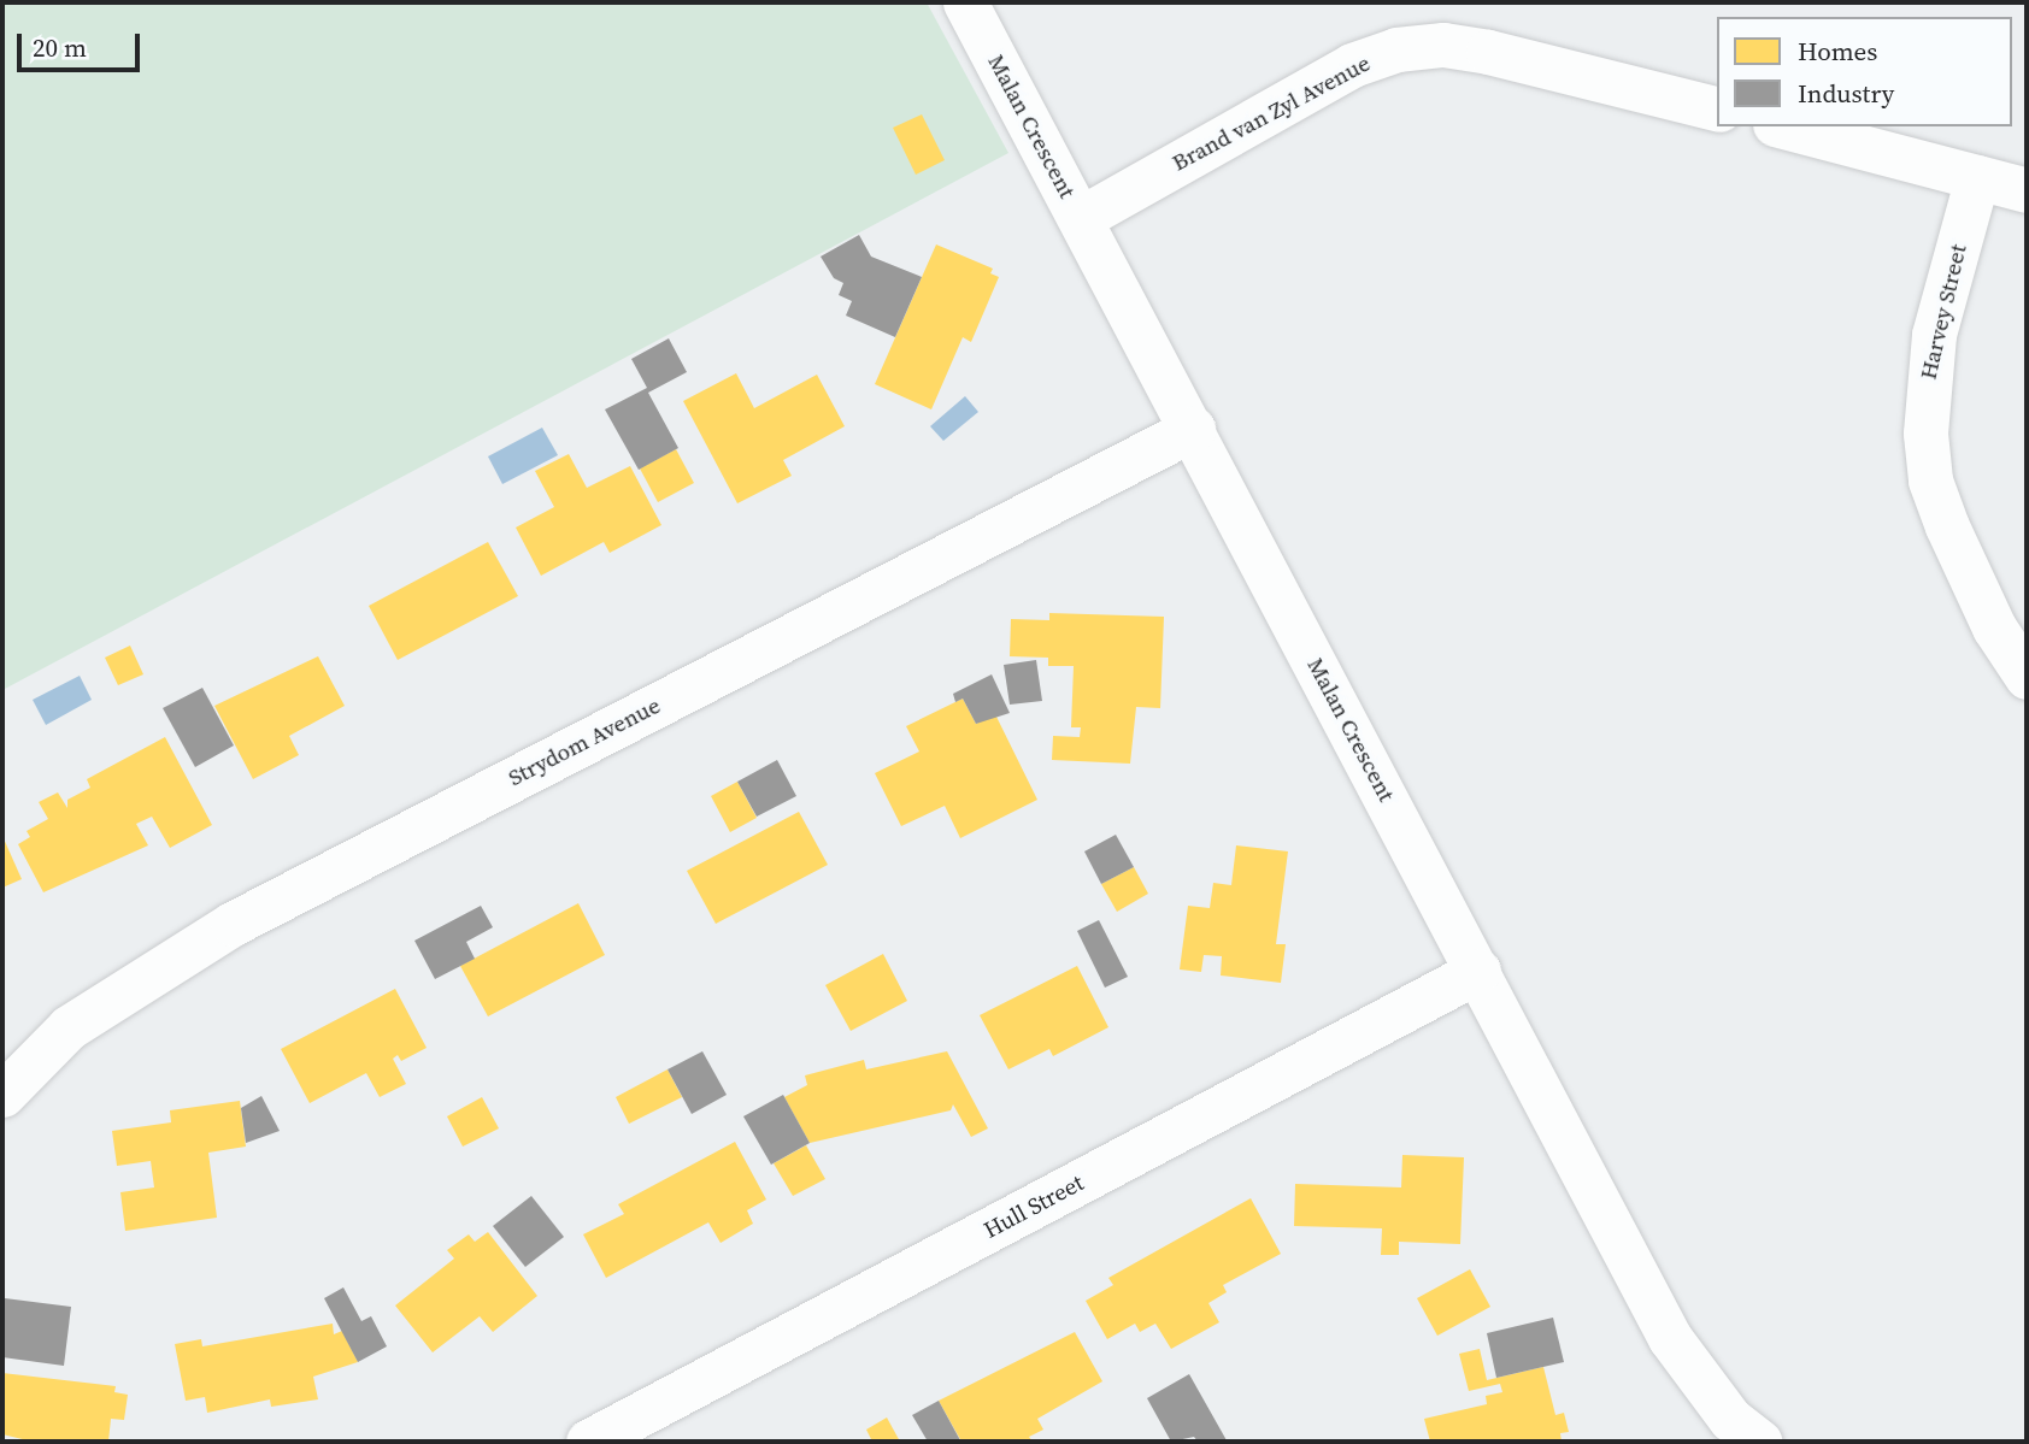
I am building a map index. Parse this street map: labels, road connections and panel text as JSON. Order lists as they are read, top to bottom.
{
  "streets": {
    "street": [
      "Brand van Zyl Avenue",
      "Malan Crescent",
      "Harvey Street",
      "Strydom Avenue",
      "Hull Street"
    ]
  },
  "crossings": [
    ["Brand van Zyl Avenue", "Malan Crescent"],
    ["Malan Crescent", "Strydom Avenue"],
    ["Malan Crescent", "Hull Street"]
  ],
  "legend": ["Homes", "Industry"],
  "scale_bar": "20 m"
}
